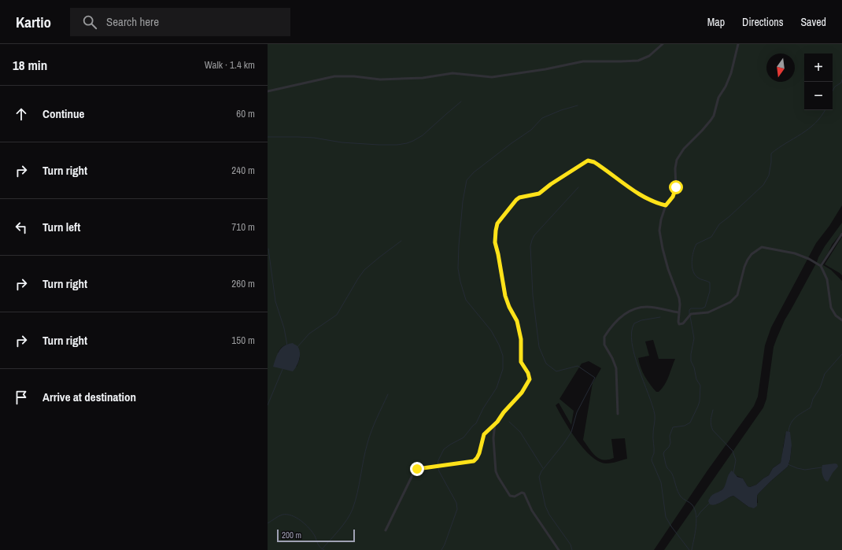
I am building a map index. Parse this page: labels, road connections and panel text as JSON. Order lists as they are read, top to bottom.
{
  "scale_bar": "200 m",
  "north": "bottom",
  "page": {
    "header": "Kartio",
    "search": "Search here",
    "nav": ["Map", "Directions", "Saved"],
    "heading": ["18 min", "Walk · 1.4 km"],
    "map_buttons": ["+", "−"],
    "list": [
      ["Continue", "60 m"],
      ["Turn right", "240 m"],
      ["Turn left", "710 m"],
      ["Turn right", "260 m"],
      ["Turn right", "150 m"],
      "Arrive at destination"
    ],
    "scale": "200 m"
  }
}
